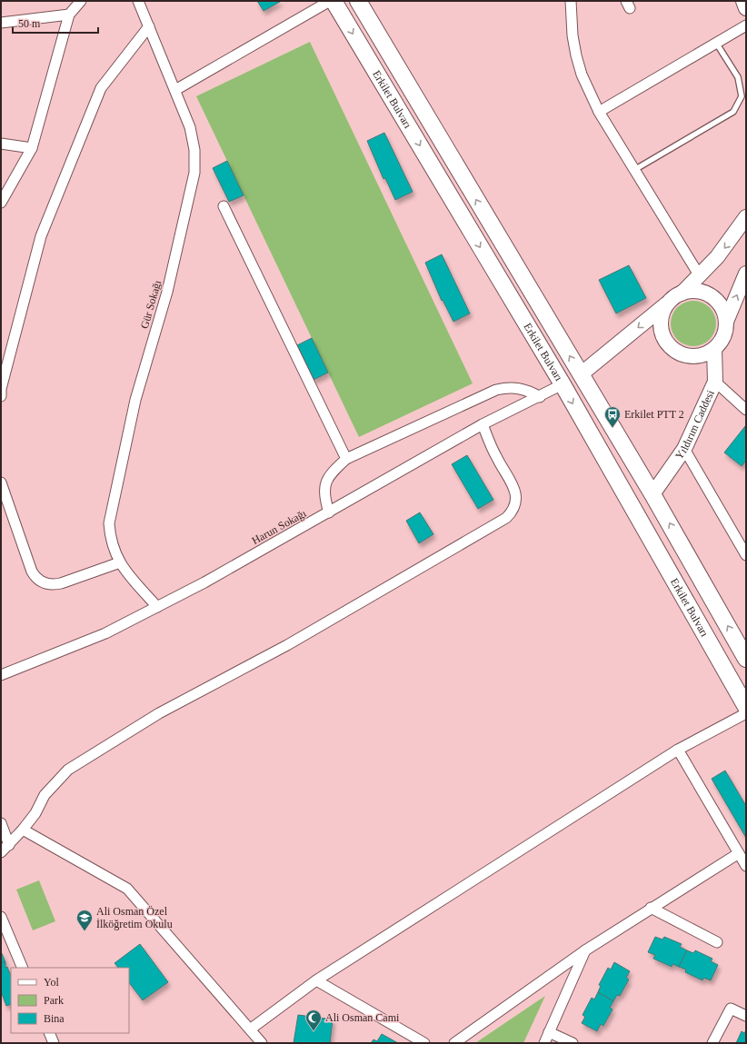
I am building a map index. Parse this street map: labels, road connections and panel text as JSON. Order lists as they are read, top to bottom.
{
  "streets": {
    "main road": ["Erkilet Bulvarı"],
    "street": ["Gür Sokağı", "Yıldırım Caddesi", "Harun Sokağı"]
  },
  "crossings": [
    ["Erkilet Bulvarı", "Yıldırım Caddesi"],
    ["Erkilet Bulvarı", "Harun Sokağı"],
    ["Gür Sokağı", "Harun Sokağı"]
  ],
  "places": {
    "bus stop": ["Erkilet PTT 2"],
    "school or university": ["Ali Osman Özel İlköğretim Okulu"],
    "mosque": ["Ali Osman Cami"]
  },
  "legend": ["Yol", "Park", "Bina"],
  "scale_bar": "50 m"
}
